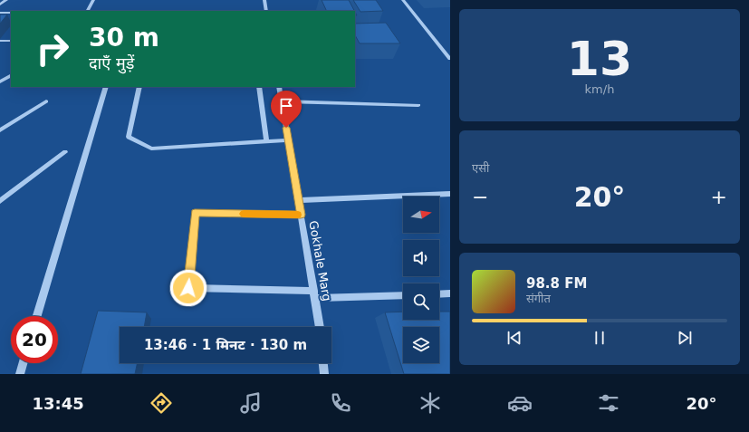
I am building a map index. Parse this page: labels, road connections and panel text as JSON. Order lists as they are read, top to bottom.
{
  "streets": {
    "street": ["Gokhale Marg"]
  },
  "north": "right",
  "page": {
    "tile": [
      ["13", "km/h"],
      "एसी"
    ],
    "turn": ["30 m", "दाएँ मुड़ें"],
    "heat": ["−", "20°", "+"],
    "song": ["98.8 FM", "संगीत"],
    "limit": "20",
    "trip": "13:46 · 1 मिनट · 130 m",
    "tabs": ["13:45", "20°"]
  }
}
